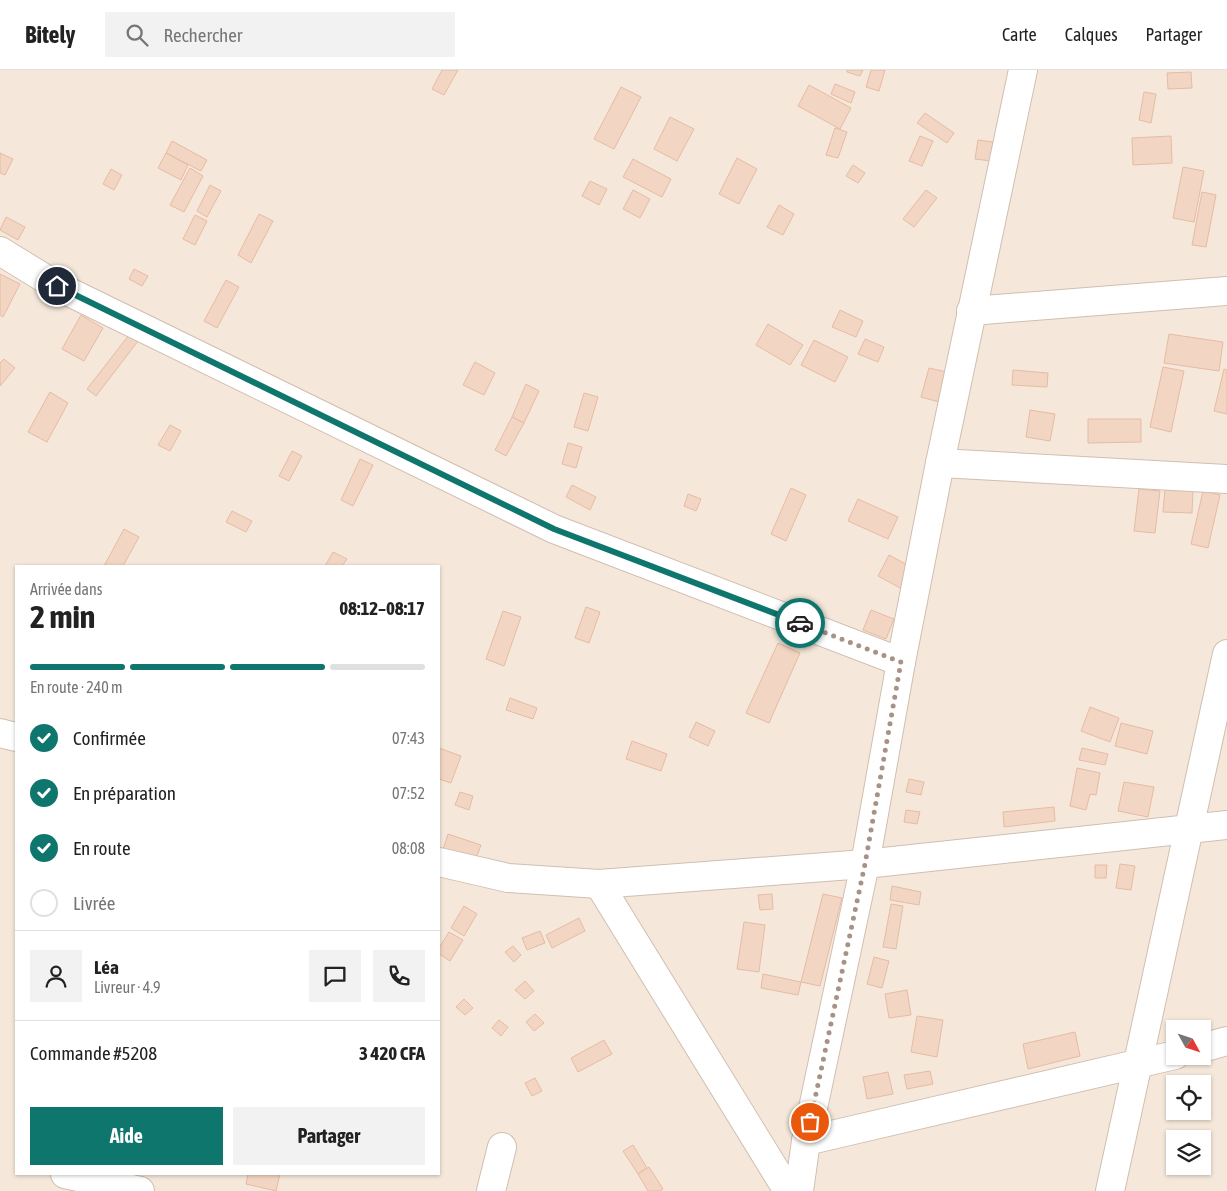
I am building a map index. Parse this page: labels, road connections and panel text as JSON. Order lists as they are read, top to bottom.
{
  "north": "bottom right",
  "page": {
    "header": "Bitely",
    "search": "Rechercher",
    "nav": ["Carte", "Calques", "Partager"],
    "heading": ["2 min", "Arrivée dans", "08:12–08:17"],
    "panel": [
      "Léa",
      "Livreur · 4.9",
      "Commande #5208",
      "3 420 CFA"
    ],
    "bar": "En route · 240 m",
    "list": [
      ["Confirmée", "07:43"],
      ["En préparation", "07:52"],
      ["En route", "08:08"],
      "Livrée"
    ],
    "buttons": ["Aide", "Partager"]
  }
}
